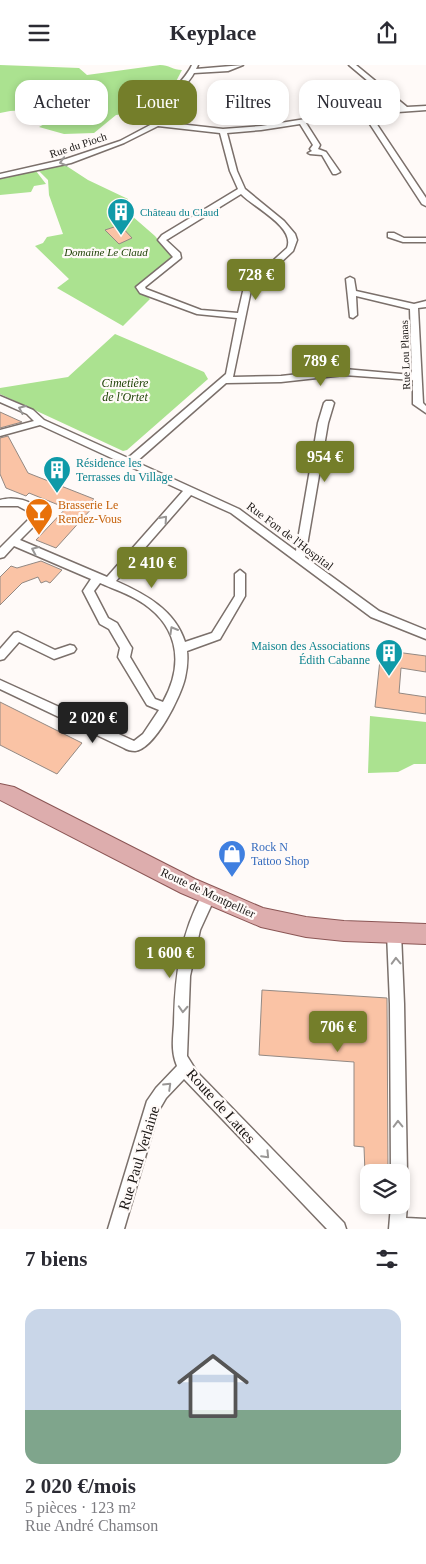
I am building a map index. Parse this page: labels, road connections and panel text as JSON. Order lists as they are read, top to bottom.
{
  "streets": {
    "main road": ["Route de Montpellier"],
    "street": [
      "Rue du Pioch",
      "Rue Lou Planas",
      "Rue Fon de l'Hospital",
      "Route de Lattes",
      "Rue Paul Verlaine"
    ]
  },
  "crossings": [
    ["Route de Montpellier", "Route de Lattes"],
    ["Route de Lattes", "Rue Paul Verlaine"]
  ],
  "one_way": ["Rue du Pioch", "Route de Lattes", "Rue Paul Verlaine"],
  "parks": ["Domaine Le Claud", "Cimetière de l'Ortet"],
  "places": {
    "building": ["Château du Claud", "Résidence les Terrasses du Village", "Maison des Associations Édith Cabanne"],
    "bar": ["Brasserie Le Rendez-Vous"],
    "shop": ["Rock N Tattoo Shop"]
  },
  "page": {
    "header": "Keyplace",
    "chip": [
      "Acheter",
      "Louer",
      "Filtres",
      "Nouveau"
    ],
    "price": [
      "728 €",
      "789 €",
      "954 €",
      "2 410 €",
      "2 020 €",
      "1 600 €",
      "706 €"
    ],
    "heading": "7 biens",
    "list": [
      {
        "name": "2 020 €/mois",
        "note": "5 pièces · 123 m² · Rue André Chamson"
      }
    ]
  }
}
